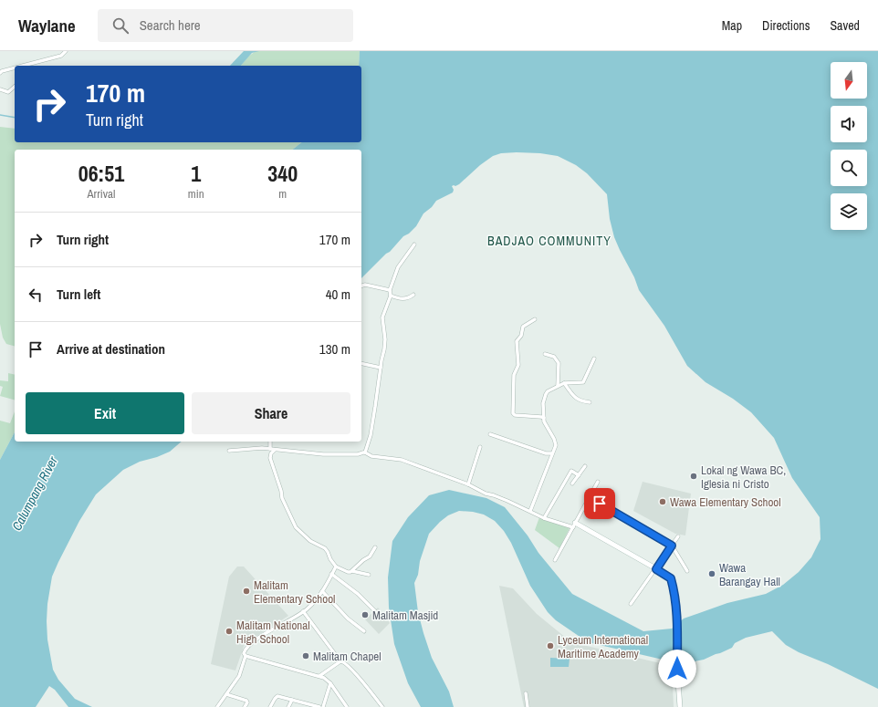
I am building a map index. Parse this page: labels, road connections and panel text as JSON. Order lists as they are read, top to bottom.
{
  "districts": ["BADJAO COMMUNITY"],
  "water": ["Calumpang River"],
  "places": [
    "Lokal ng Wawa BC, Iglesia ni Cristo",
    "Wawa Elementary School",
    "Wawa Barangay Hall",
    "Malitam Elementary School",
    "Malitam Masjid",
    "Malitam National High School",
    "Lyceum International Maritime Academy",
    "Malitam Chapel"
  ],
  "north": "bottom",
  "page": {
    "header": "Waylane",
    "search": "Search here",
    "nav": ["Map", "Directions", "Saved"],
    "turn": ["170 m", "Turn right"],
    "eta": [
      "06:51",
      "Arrival",
      "1",
      "min",
      "340",
      "m"
    ],
    "list": [
      {
        "name": "Turn right",
        "value": "170 m"
      },
      {
        "name": "Turn left",
        "value": "40 m"
      },
      {
        "name": "Arrive at destination",
        "value": "130 m"
      }
    ],
    "buttons": ["Exit", "Share"]
  }
}
